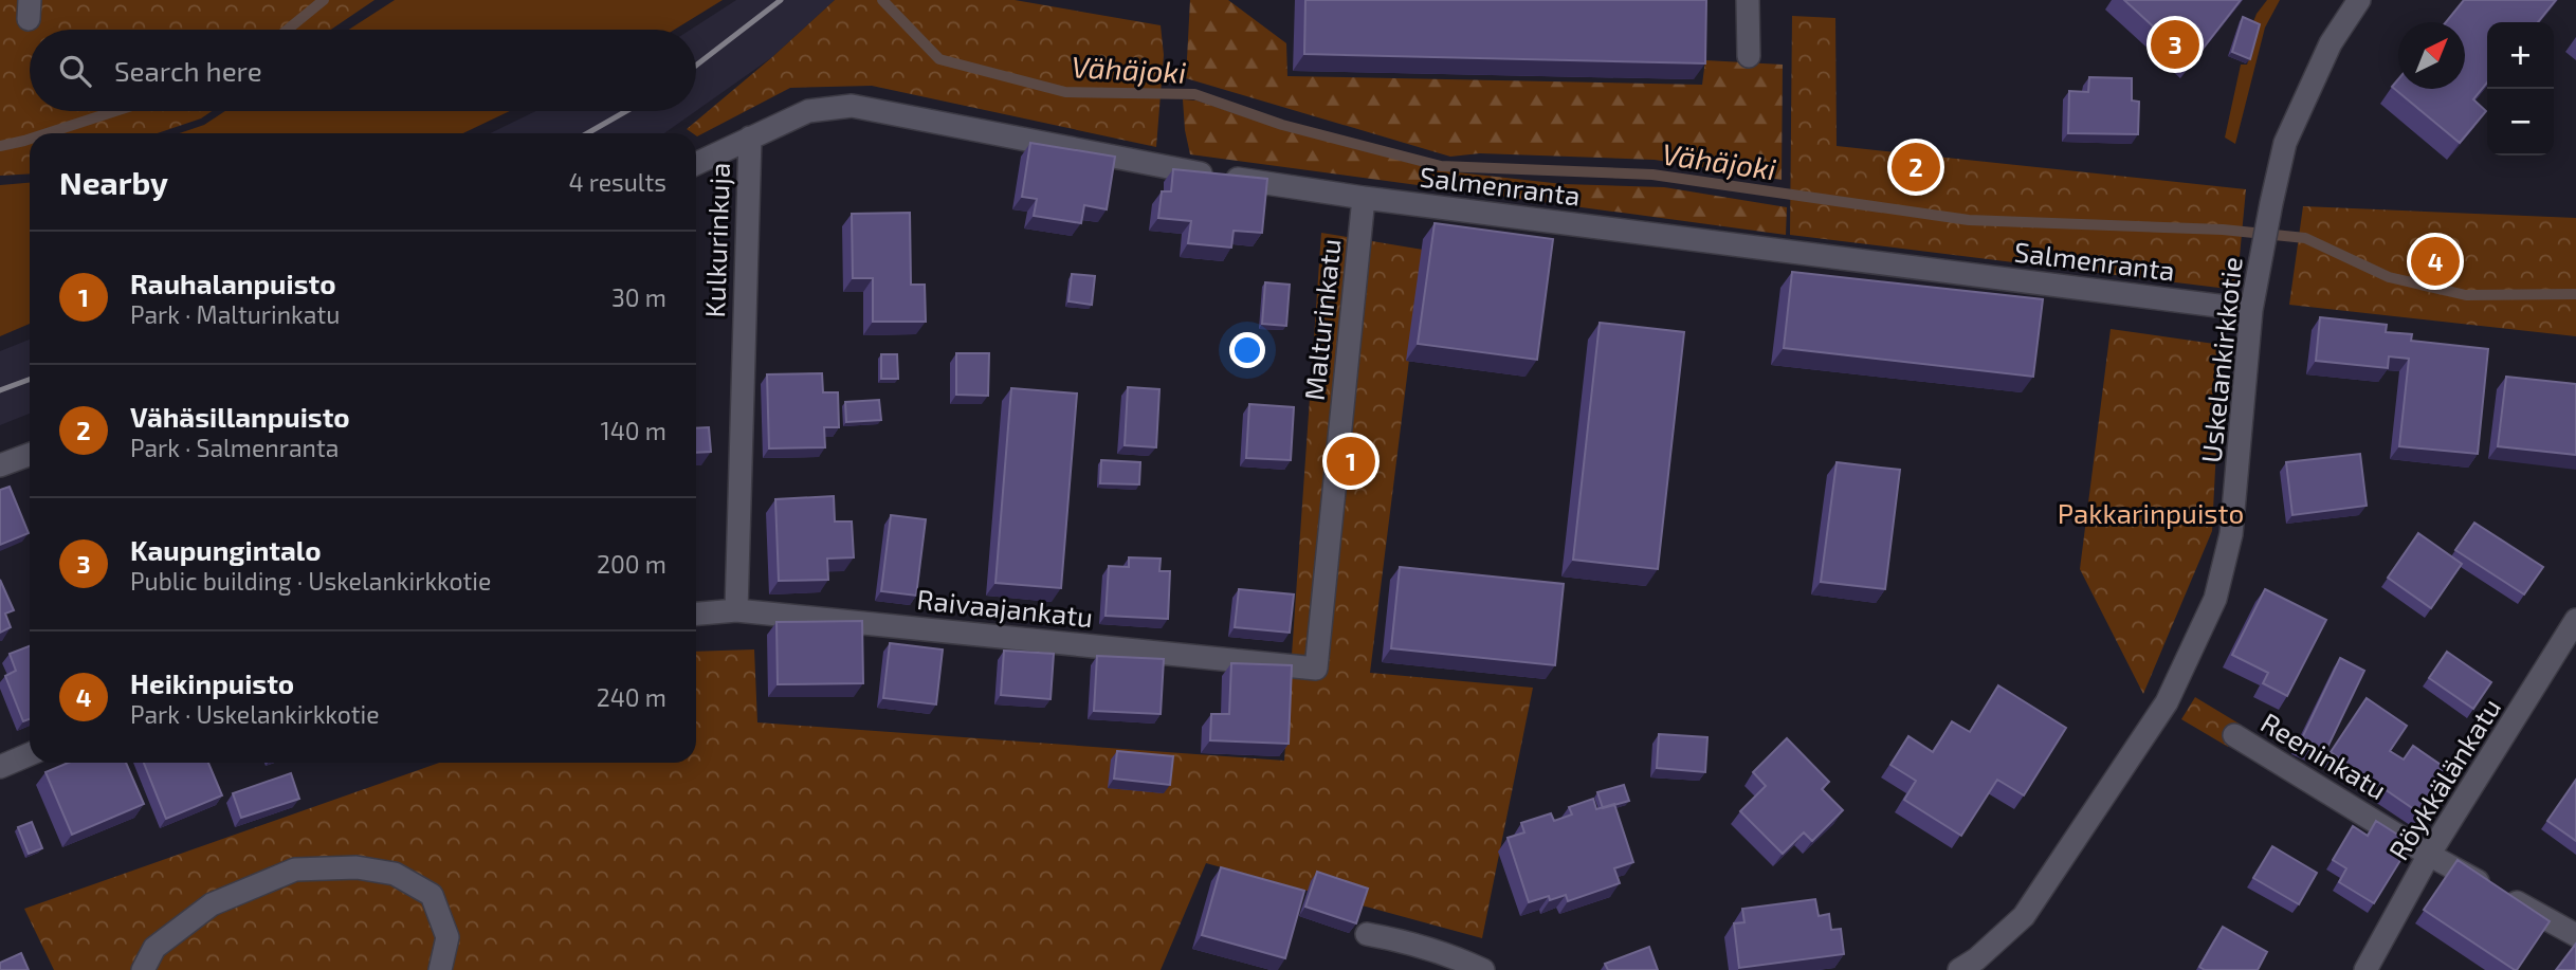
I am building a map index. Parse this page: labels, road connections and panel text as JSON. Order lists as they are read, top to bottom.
{
  "streets": {
    "street": [
      "Salmenranta",
      "Kulkurinkuja",
      "Malturinkatu",
      "Uskelankirkkotie",
      "Raivaajankatu",
      "Reeninkatu",
      "Röykkälänkatu"
    ]
  },
  "crossings": [
    ["Salmenranta", "Kulkurinkuja"],
    ["Salmenranta", "Malturinkatu"],
    ["Salmenranta", "Uskelankirkkotie"],
    ["Kulkurinkuja", "Raivaajankatu"],
    ["Malturinkatu", "Raivaajankatu"],
    ["Reeninkatu", "Röykkälänkatu"]
  ],
  "water": ["Vähäjoki"],
  "parks": ["Pakkarinpuisto"],
  "north": "top right",
  "page": {
    "pins": [
      "3",
      "2",
      "4",
      "1"
    ],
    "map_buttons": ["+", "−"],
    "search": "Search here",
    "heading": ["Nearby", "4 results"],
    "list": [
      {
        "mark": "1",
        "name": "Rauhalanpuisto",
        "note": "Park · Malturinkatu",
        "value": "30 m"
      },
      {
        "mark": "2",
        "name": "Vähäsillanpuisto",
        "note": "Park · Salmenranta",
        "value": "140 m"
      },
      {
        "mark": "3",
        "name": "Kaupungintalo",
        "note": "Public building · Uskelankirkkotie",
        "value": "200 m"
      },
      {
        "mark": "4",
        "name": "Heikinpuisto",
        "note": "Park · Uskelankirkkotie",
        "value": "240 m"
      }
    ]
  }
}
